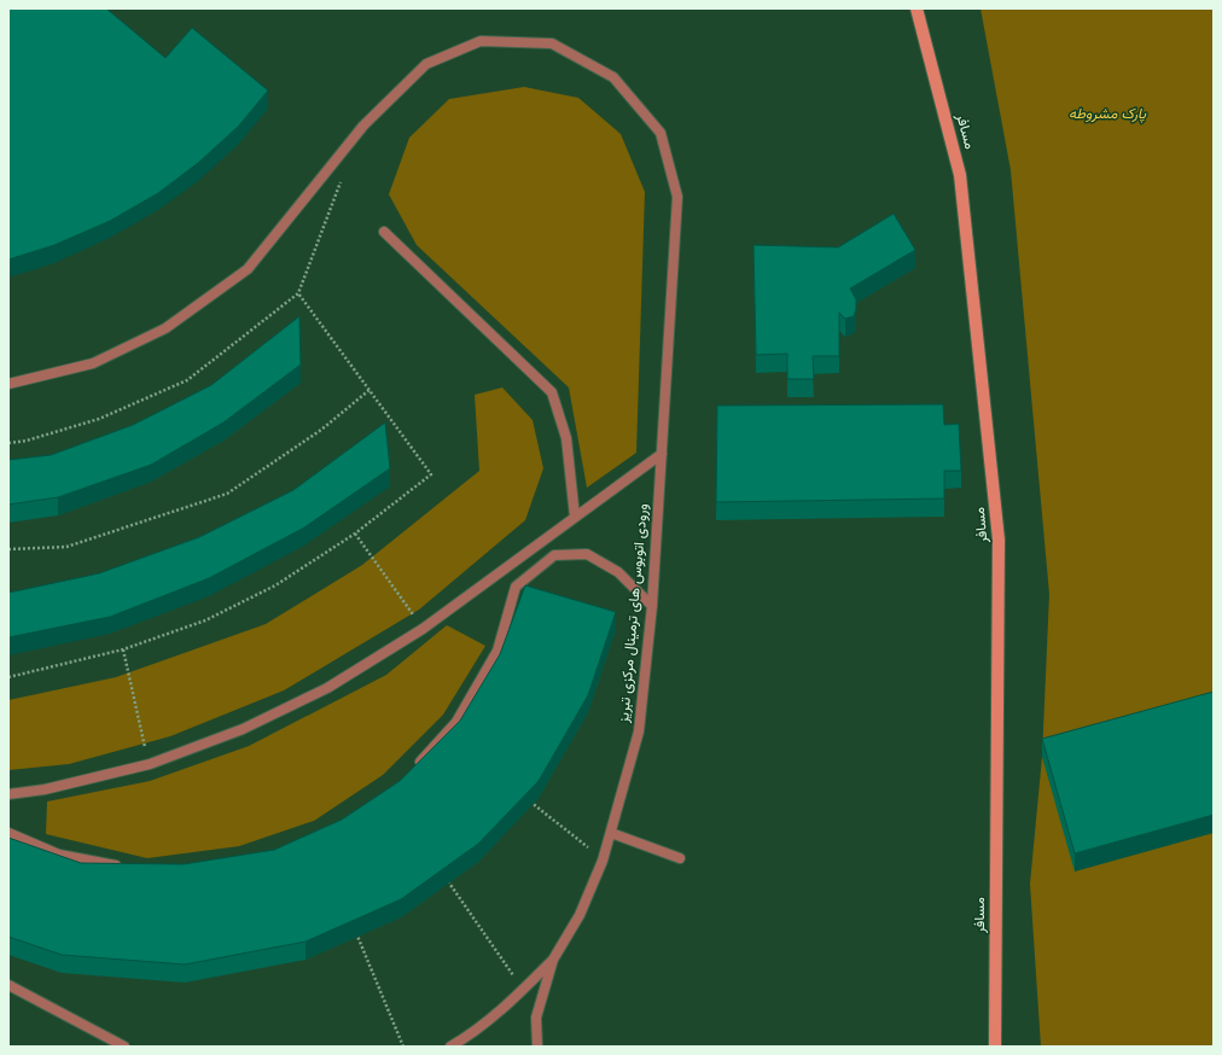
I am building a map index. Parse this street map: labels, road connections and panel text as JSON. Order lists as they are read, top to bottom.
{
  "streets": {
    "main road": ["مسافر"],
    "lane": ["ورودی اتوبوس های ترمینال مرکزی تبریز"]
  },
  "parks": ["پارک مشروطه"]
}
